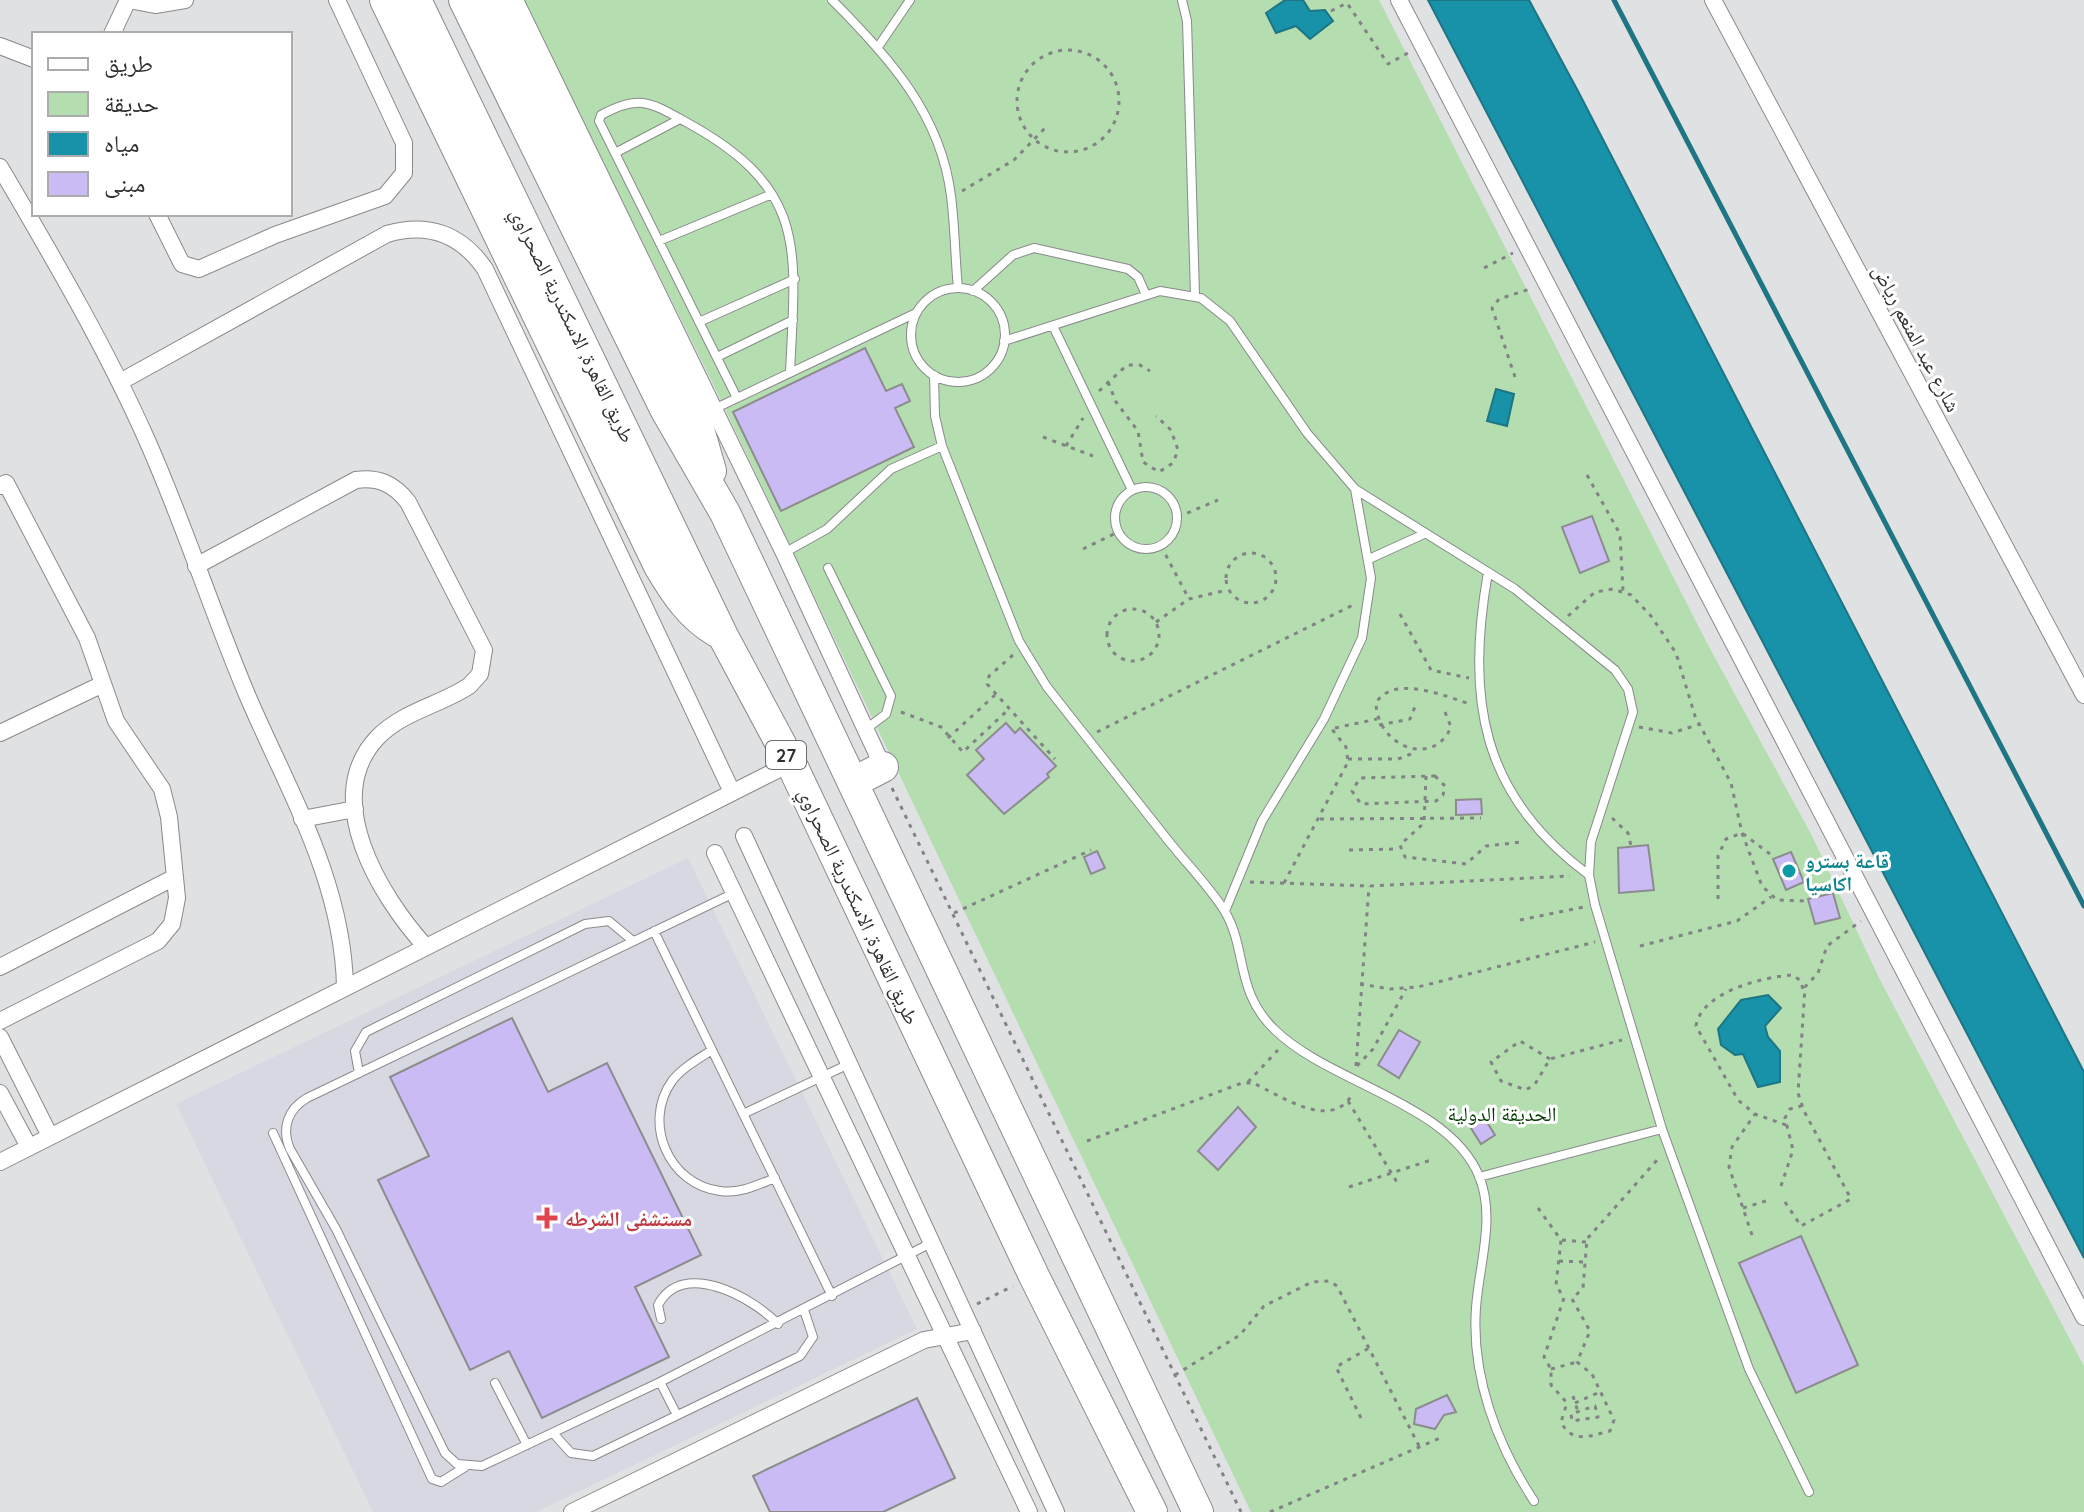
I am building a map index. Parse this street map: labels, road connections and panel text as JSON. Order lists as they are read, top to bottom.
{
  "streets": {
    "highway": ["طريق القاهرة, الاسكندرية الصحراوي", "27"],
    "street": ["شارع عبد المنعم رياض"]
  },
  "parks": ["الحديقة الدولية"],
  "places": {
    "other": ["قاعة بسترو اكاسيا"],
    "health": ["مستشفى الشرطه"]
  },
  "legend": [
    "طريق",
    "حديقة",
    "مياه",
    "مبنى"
  ]
}
